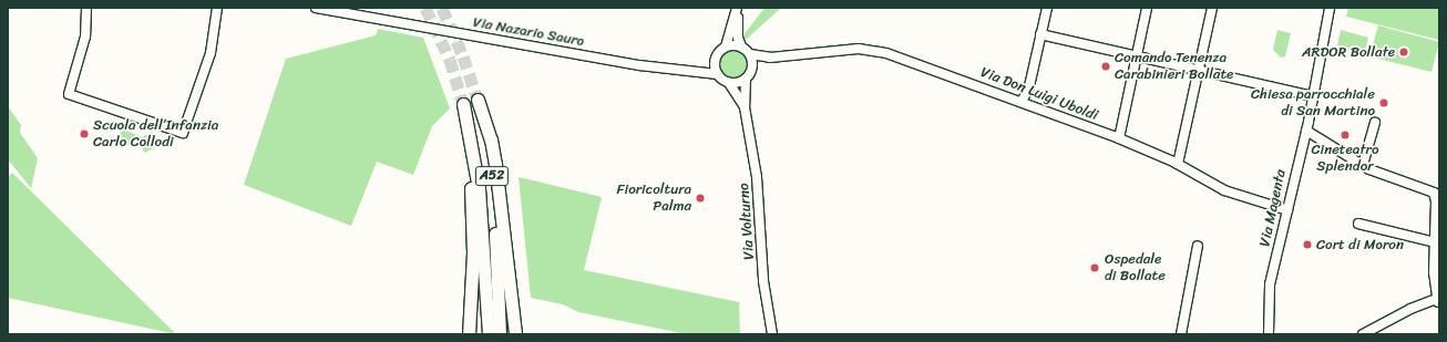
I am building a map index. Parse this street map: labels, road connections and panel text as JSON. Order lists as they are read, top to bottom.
{
  "streets": {
    "highway": ["A52"],
    "street": [
      "Via Nazario Sauro",
      "Via Don Luigi Uboldi",
      "Via Magenta",
      "Via Volturno"
    ]
  },
  "crossings": [
    ["Via Nazario Sauro", "Via Don Luigi Uboldi"],
    ["Via Nazario Sauro", "Via Volturno"],
    ["Via Don Luigi Uboldi", "Via Magenta"],
    ["Via Don Luigi Uboldi", "Via Volturno"]
  ],
  "places": [
    "ARDOR Bollate",
    "Comando Tenenza Carabinieri Bollate",
    "Chiesa parrocchiale di San Martino",
    "Scuola dell’Infanzia Carlo Collodi",
    "Cineteatro Splendor",
    "Fioricoltura Palma",
    "Cort di Moron",
    "Ospedale di Bollate"
  ]
}
